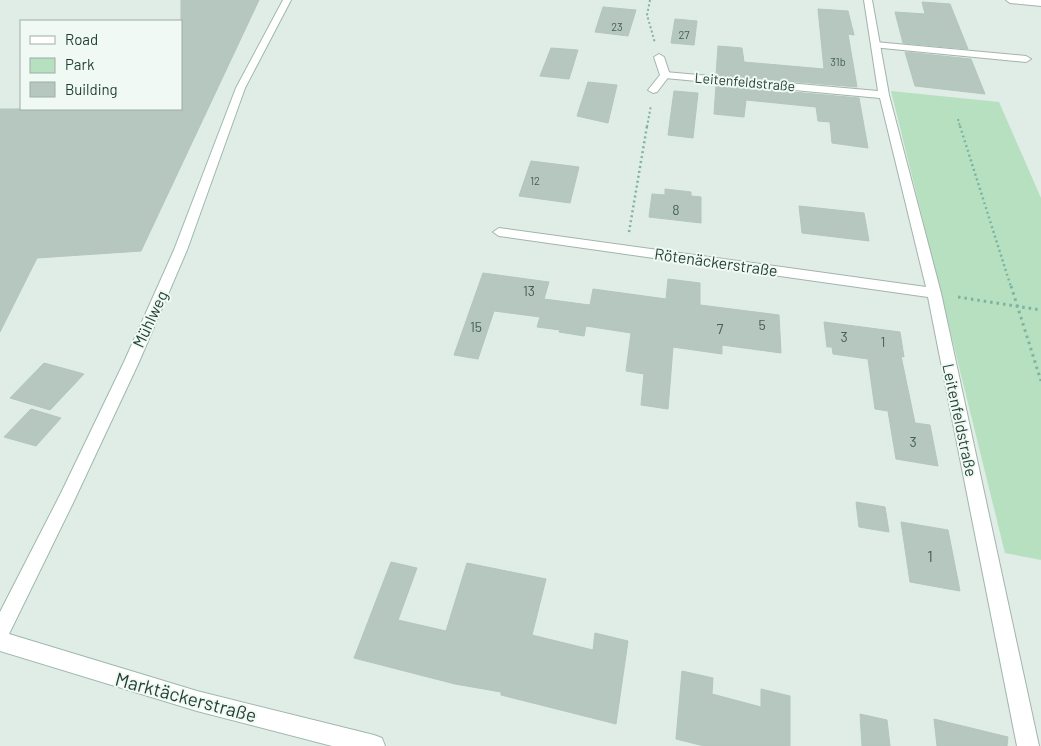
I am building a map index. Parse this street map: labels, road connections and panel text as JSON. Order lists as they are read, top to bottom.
{
  "streets": {
    "street": [
      "Leitenfeldstraße",
      "Rötenäckerstraße",
      "Mühlweg",
      "Marktäckerstraße"
    ]
  },
  "crossings": [
    ["Leitenfeldstraße", "Rötenäckerstraße"]
  ],
  "house_numbers": [
    "23",
    "27",
    "31b",
    "12",
    "8",
    "13",
    "5",
    "15",
    "7",
    "3",
    "1",
    "3",
    "1"
  ],
  "legend": ["Road", "Park", "Building"]
}
